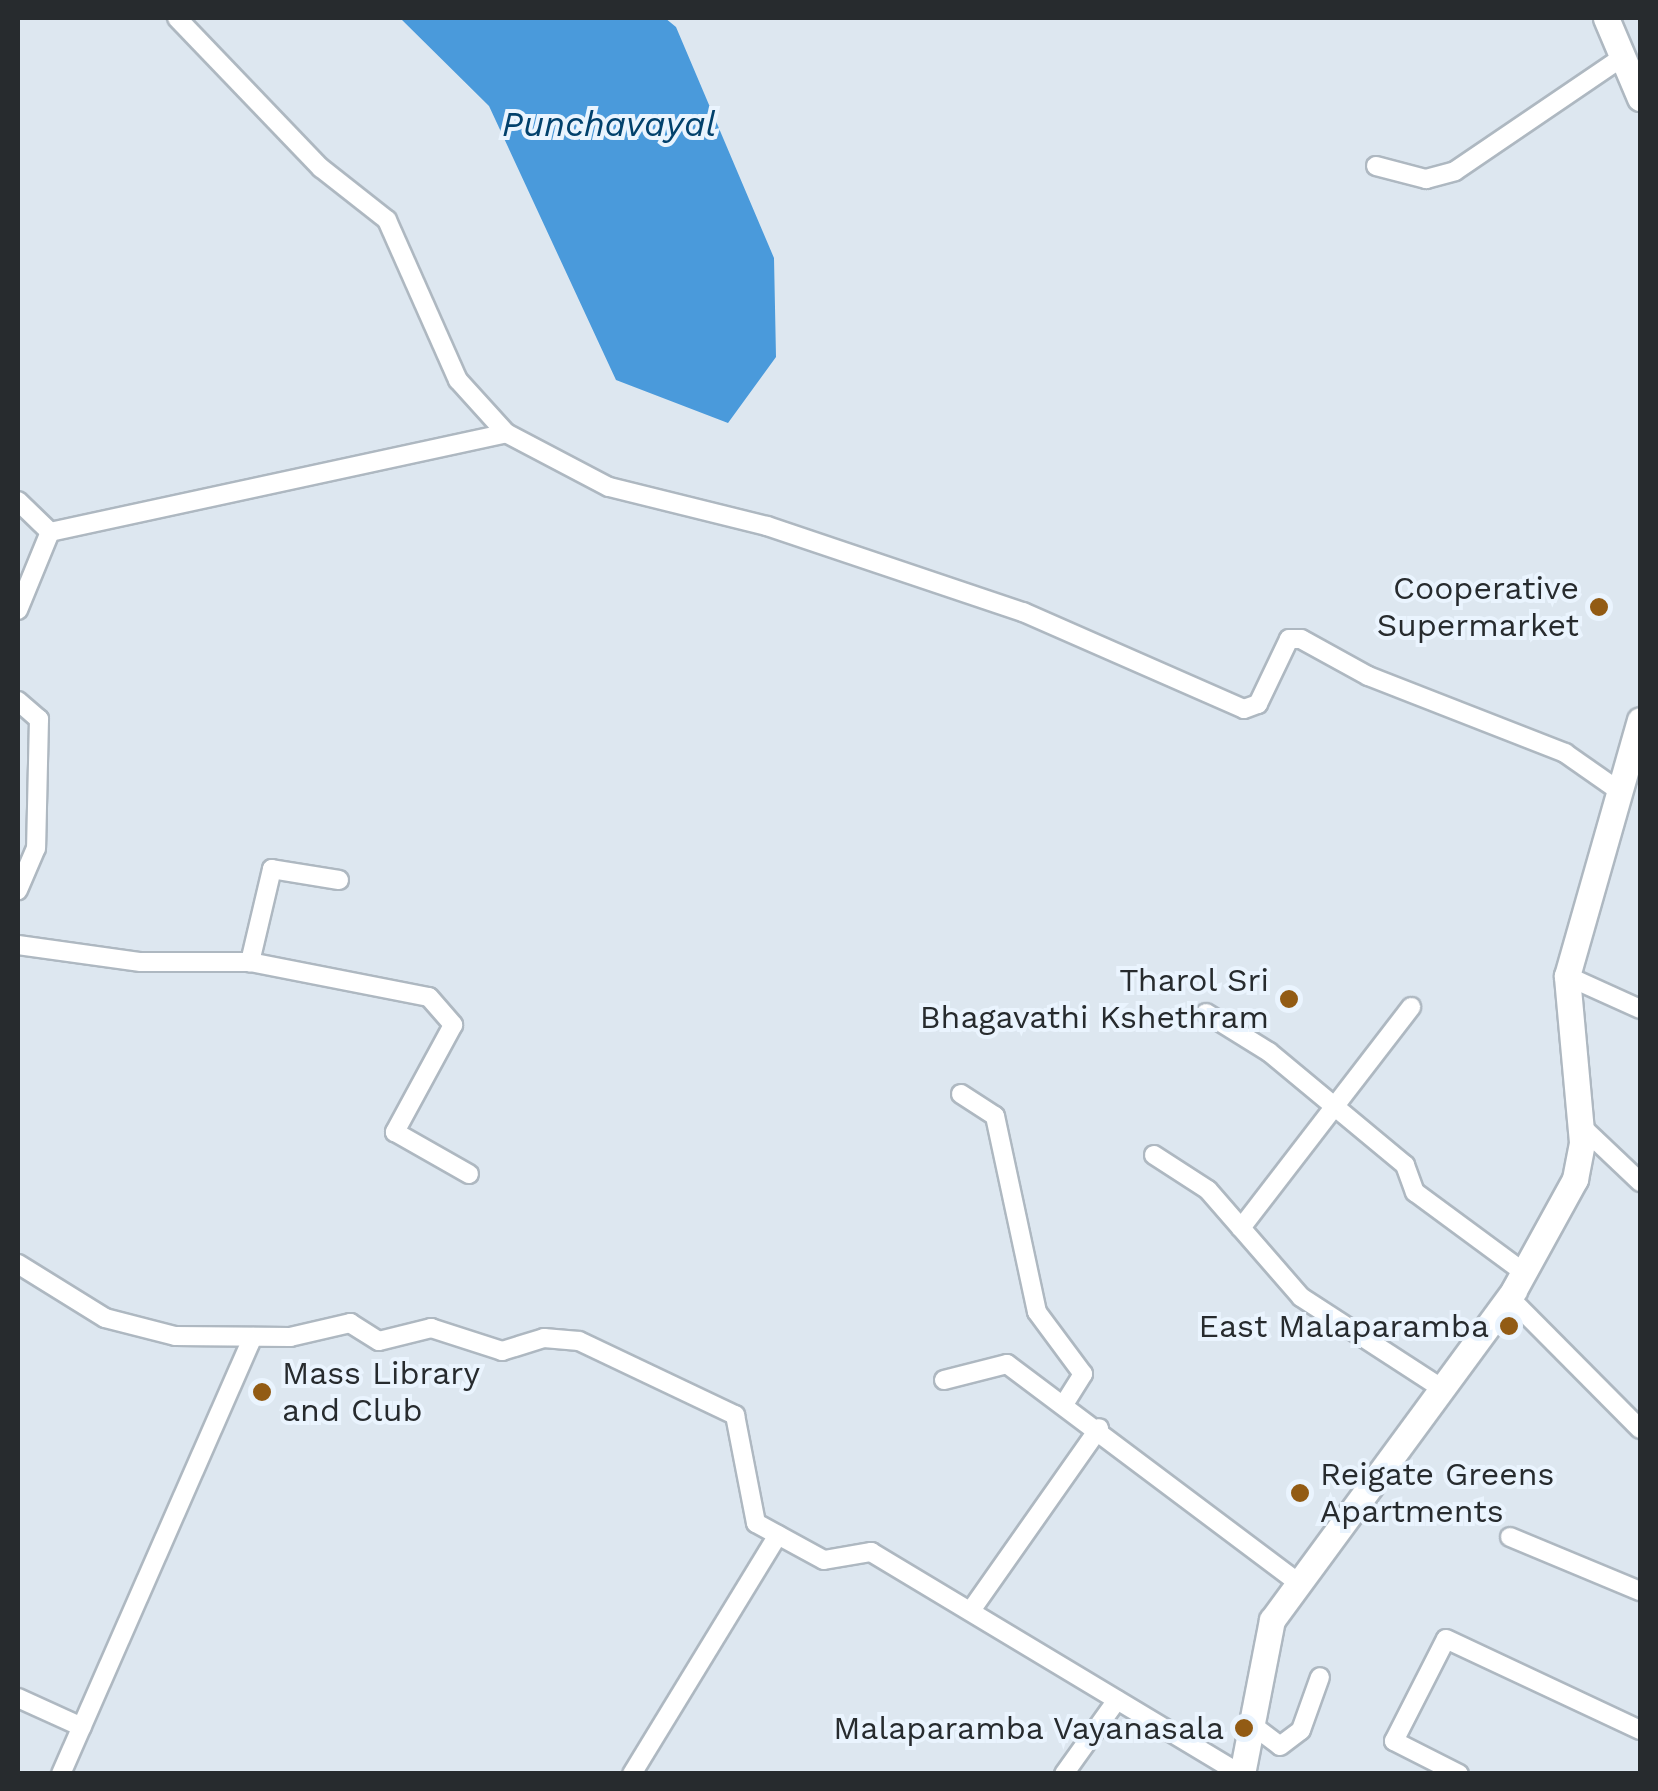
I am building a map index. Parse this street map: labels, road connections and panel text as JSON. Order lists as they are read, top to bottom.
{
  "water": ["Punchavayal"],
  "places": [
    "Cooperative Supermarket",
    "Tharol Sri Bhagavathi Kshethram",
    "East Malaparamba",
    "Mass Library and Club",
    "Reigate Greens Apartments",
    "Malaparamba Vayanasala"
  ]
}
